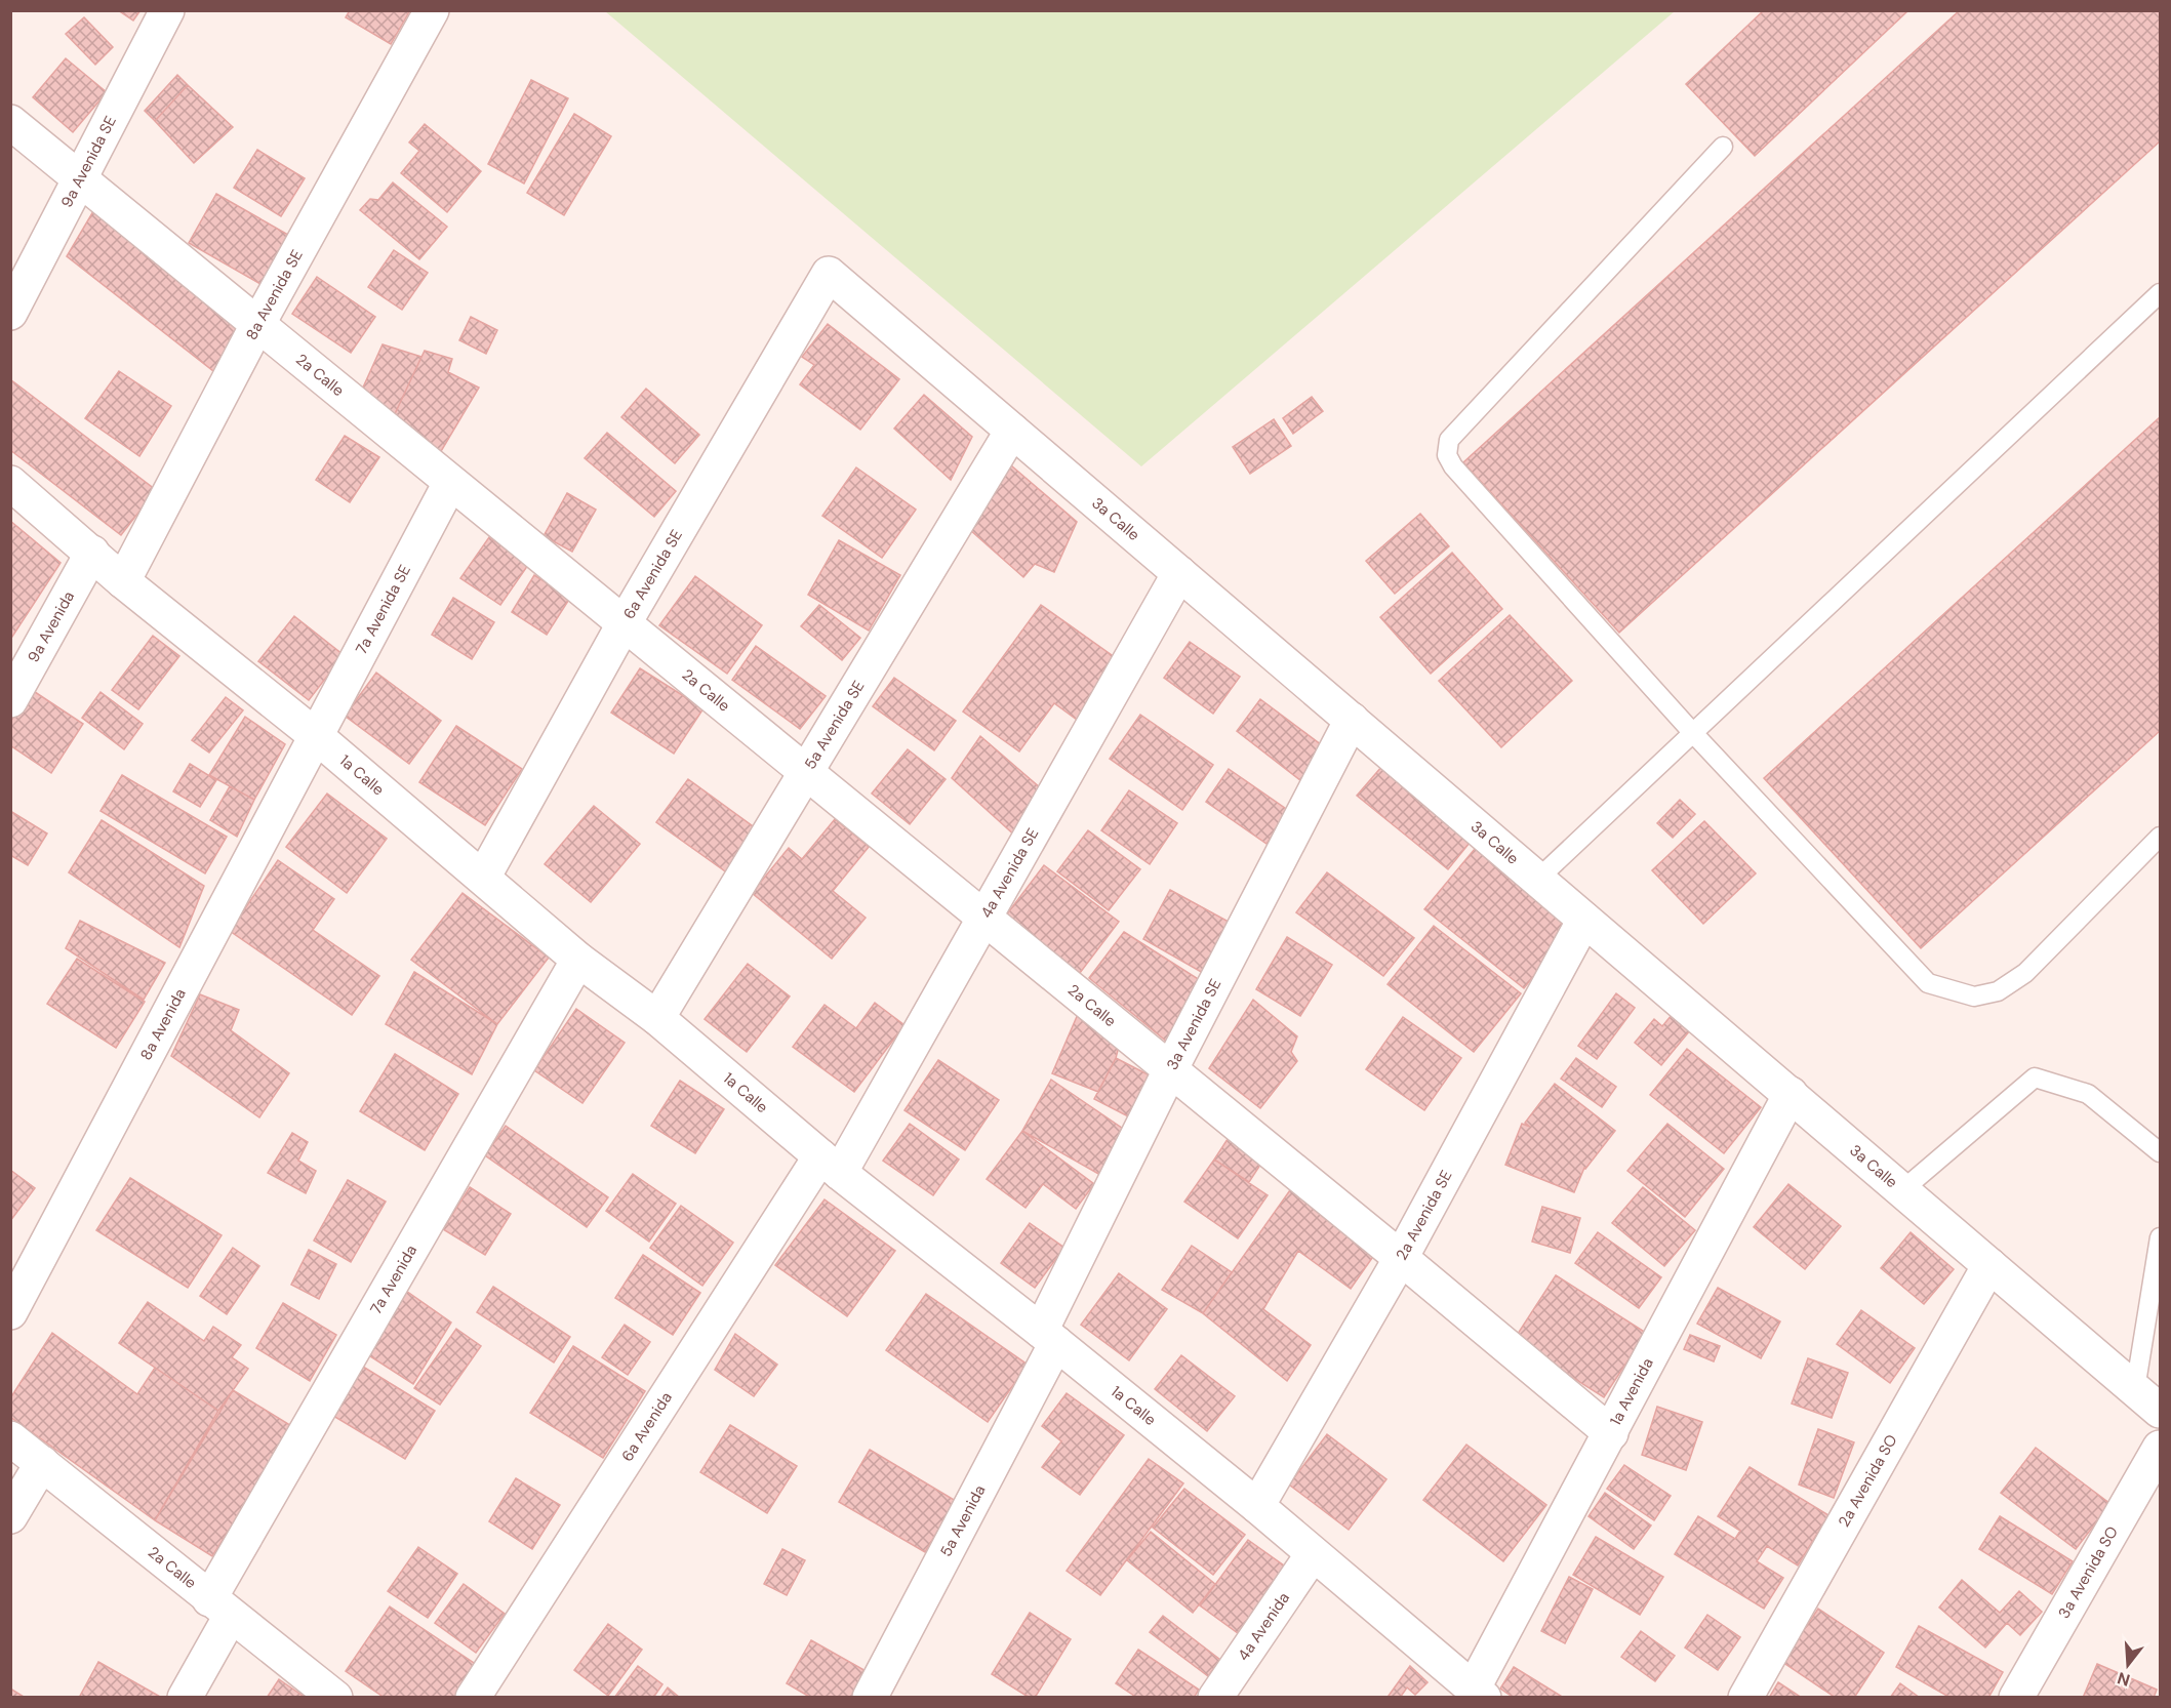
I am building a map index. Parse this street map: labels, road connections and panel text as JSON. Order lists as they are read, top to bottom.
{
  "streets": {
    "street": [
      "9a Avenida SE",
      "8a Avenida SE",
      "2a Calle",
      "3a Calle",
      "6a Avenida SE",
      "7a Avenida SE",
      "9a Avenida",
      "5a Avenida SE",
      "1a Calle",
      "4a Avenida SE",
      "8a Avenida",
      "3a Avenida SE",
      "2a Avenida SE",
      "7a Avenida",
      "1a Avenida",
      "6a Avenida",
      "2a Avenida SO",
      "5a Avenida",
      "3a Avenida SO",
      "4a Avenida"
    ]
  },
  "crossings": [
    ["9a Avenida SE", "2a Calle"],
    ["8a Avenida SE", "2a Calle"],
    ["8a Avenida SE", "1a Calle"],
    ["2a Calle", "6a Avenida SE"],
    ["2a Calle", "7a Avenida SE"],
    ["2a Calle", "5a Avenida SE"],
    ["2a Calle", "4a Avenida SE"],
    ["2a Calle", "3a Avenida SE"],
    ["2a Calle", "2a Avenida SE"],
    ["2a Calle", "7a Avenida"],
    ["2a Calle", "1a Avenida"],
    ["3a Calle", "6a Avenida SE"],
    ["3a Calle", "5a Avenida SE"],
    ["3a Calle", "4a Avenida SE"],
    ["3a Calle", "3a Avenida SE"],
    ["3a Calle", "2a Avenida SE"],
    ["3a Calle", "1a Avenida"],
    ["3a Calle", "2a Avenida SO"],
    ["6a Avenida SE", "1a Calle"],
    ["7a Avenida SE", "1a Calle"],
    ["7a Avenida SE", "8a Avenida"],
    ["9a Avenida", "1a Calle"],
    ["5a Avenida SE", "1a Calle"],
    ["1a Calle", "4a Avenida SE"],
    ["1a Calle", "8a Avenida"],
    ["1a Calle", "3a Avenida SE"],
    ["1a Calle", "2a Avenida SE"],
    ["1a Calle", "7a Avenida"],
    ["1a Calle", "1a Avenida"],
    ["1a Calle", "6a Avenida"],
    ["1a Calle", "5a Avenida"],
    ["1a Calle", "4a Avenida"],
    ["4a Avenida SE", "6a Avenida"],
    ["3a Avenida SE", "5a Avenida"]
  ],
  "north": "bottom"
}
